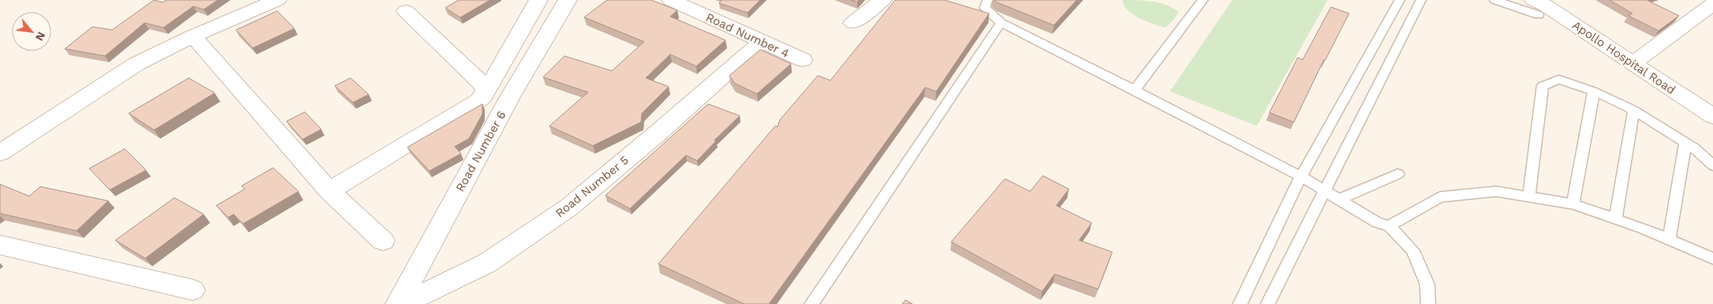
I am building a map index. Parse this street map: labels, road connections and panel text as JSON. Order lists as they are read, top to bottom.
{
  "streets": {
    "street": [
      "Road Number 4",
      "Apollo Hospital Road",
      "Road Number 6",
      "Road Number 5"
    ]
  },
  "crossings": [
    ["Road Number 4", "Road Number 5"]
  ],
  "north": "bottom right"
}
